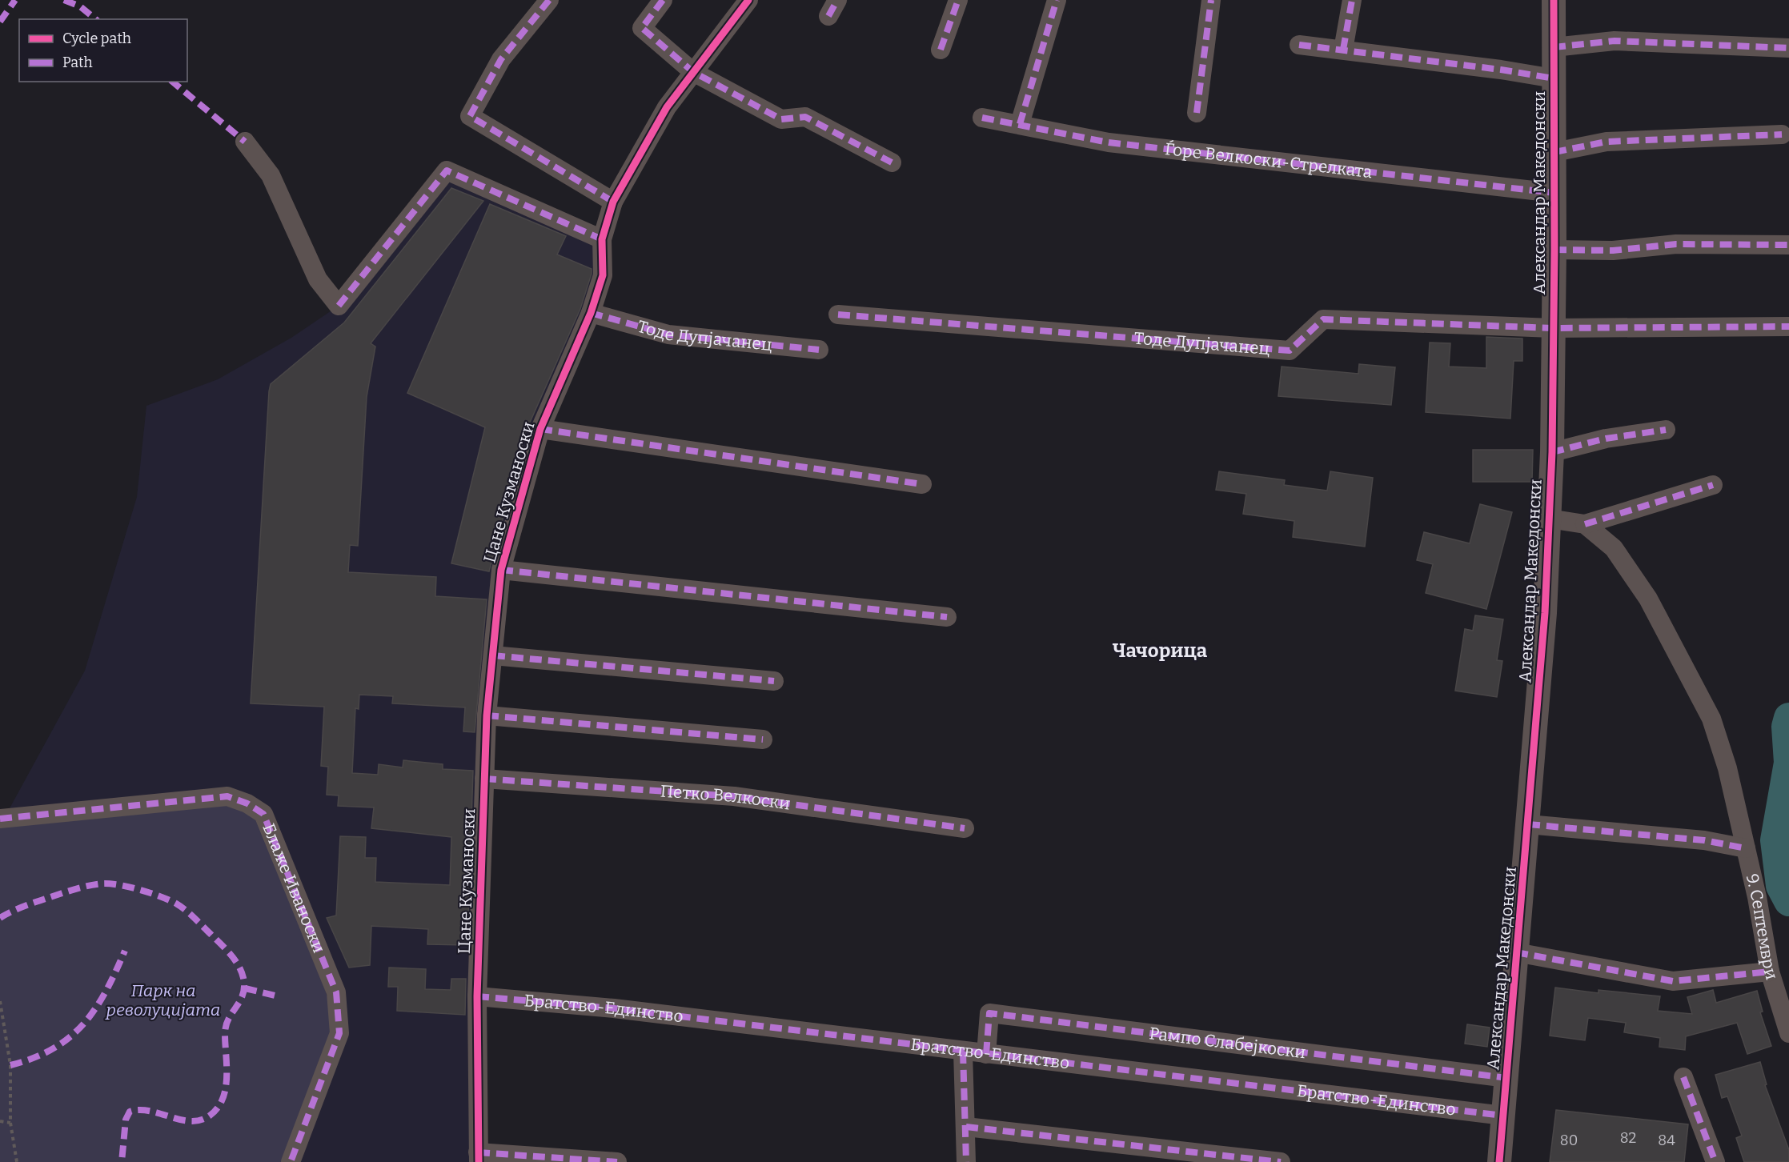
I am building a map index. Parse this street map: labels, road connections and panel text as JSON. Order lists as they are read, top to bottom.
{
  "streets": {
    "street": [
      "Ѓоре Велкоски-Стрелката",
      "Александар Македонски",
      "Тоде Дупјачанец",
      "Цане Кузманоски",
      "Петко Велкоски",
      "Блаже Иваноски",
      "9. Септември",
      "Братство-Единство",
      "Рампо Слабејкоски"
    ]
  },
  "crossings": [
    ["Ѓоре Велкоски-Стрелката", "Александар Македонски"],
    ["Александар Македонски", "Тоде Дупјачанец"],
    ["Александар Македонски", "9. Септември"],
    ["Александар Македонски", "Братство-Единство"],
    ["Александар Македонски", "Рампо Слабејкоски"],
    ["Тоде Дупјачанец", "Цане Кузманоски"],
    ["Цане Кузманоски", "Петко Велкоски"],
    ["Цане Кузманоски", "Братство-Единство"],
    ["Братство-Единство", "Рампо Слабејкоски"]
  ],
  "districts": ["Чачорица"],
  "parks": ["Парк на револуцијата"],
  "house_numbers": ["82", "80", "84"],
  "legend": ["Cycle path", "Path"]
}
